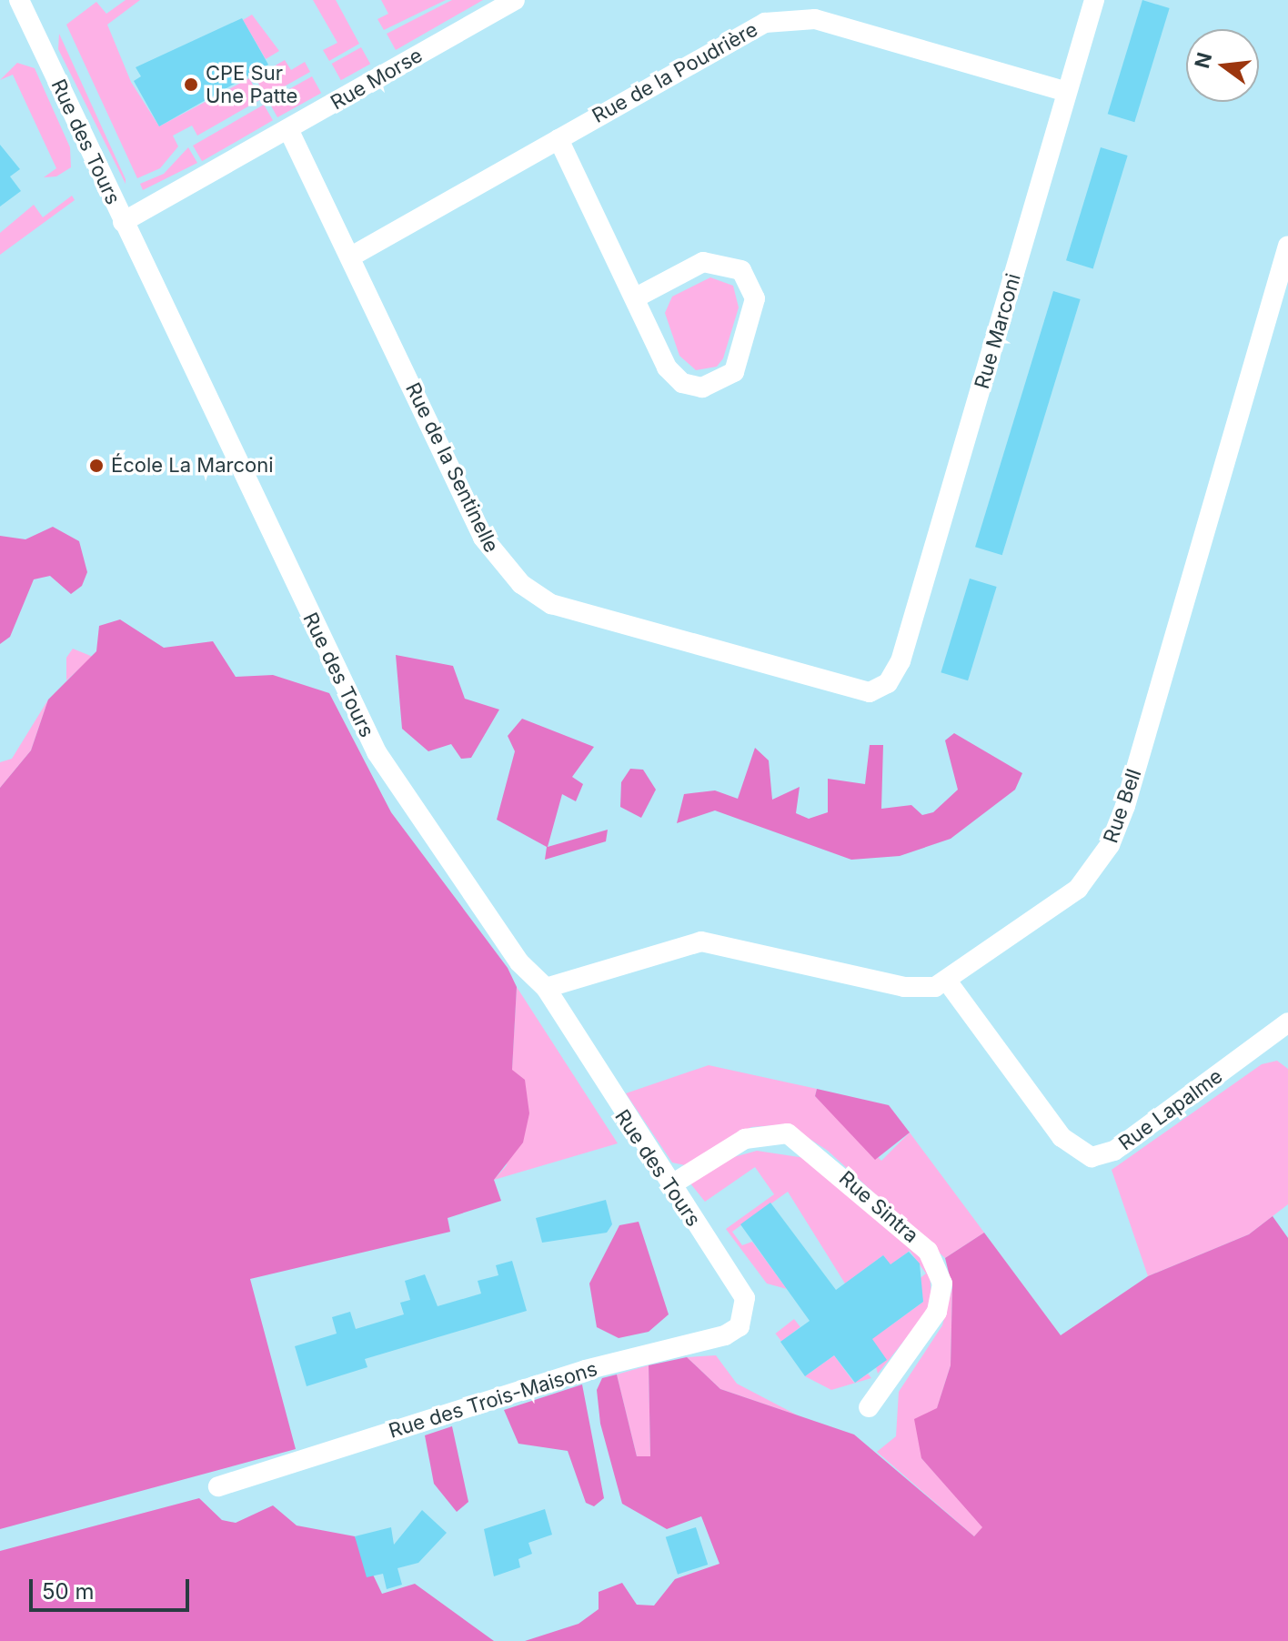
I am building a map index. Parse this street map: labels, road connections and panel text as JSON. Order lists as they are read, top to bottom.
{
  "streets": {
    "street": [
      "Rue de la Poudrière",
      "Rue Morse",
      "Rue des Tours",
      "Rue Marconi",
      "Rue de la Sentinelle",
      "Rue Bell",
      "Rue Lapalme",
      "Rue Sintra",
      "Rue des Trois-Maisons"
    ]
  },
  "crossings": [
    ["Rue de la Poudrière", "Rue Marconi"],
    ["Rue de la Poudrière", "Rue de la Sentinelle"],
    ["Rue Morse", "Rue des Tours"],
    ["Rue Morse", "Rue de la Sentinelle"],
    ["Rue des Tours", "Rue Sintra"],
    ["Rue des Tours", "Rue des Trois-Maisons"],
    ["Rue Marconi", "Rue de la Sentinelle"],
    ["Rue Bell", "Rue Lapalme"]
  ],
  "places": ["CPE Sur Une Patte", "École La Marconi"],
  "scale_bar": "50 m",
  "north": "left"
}
